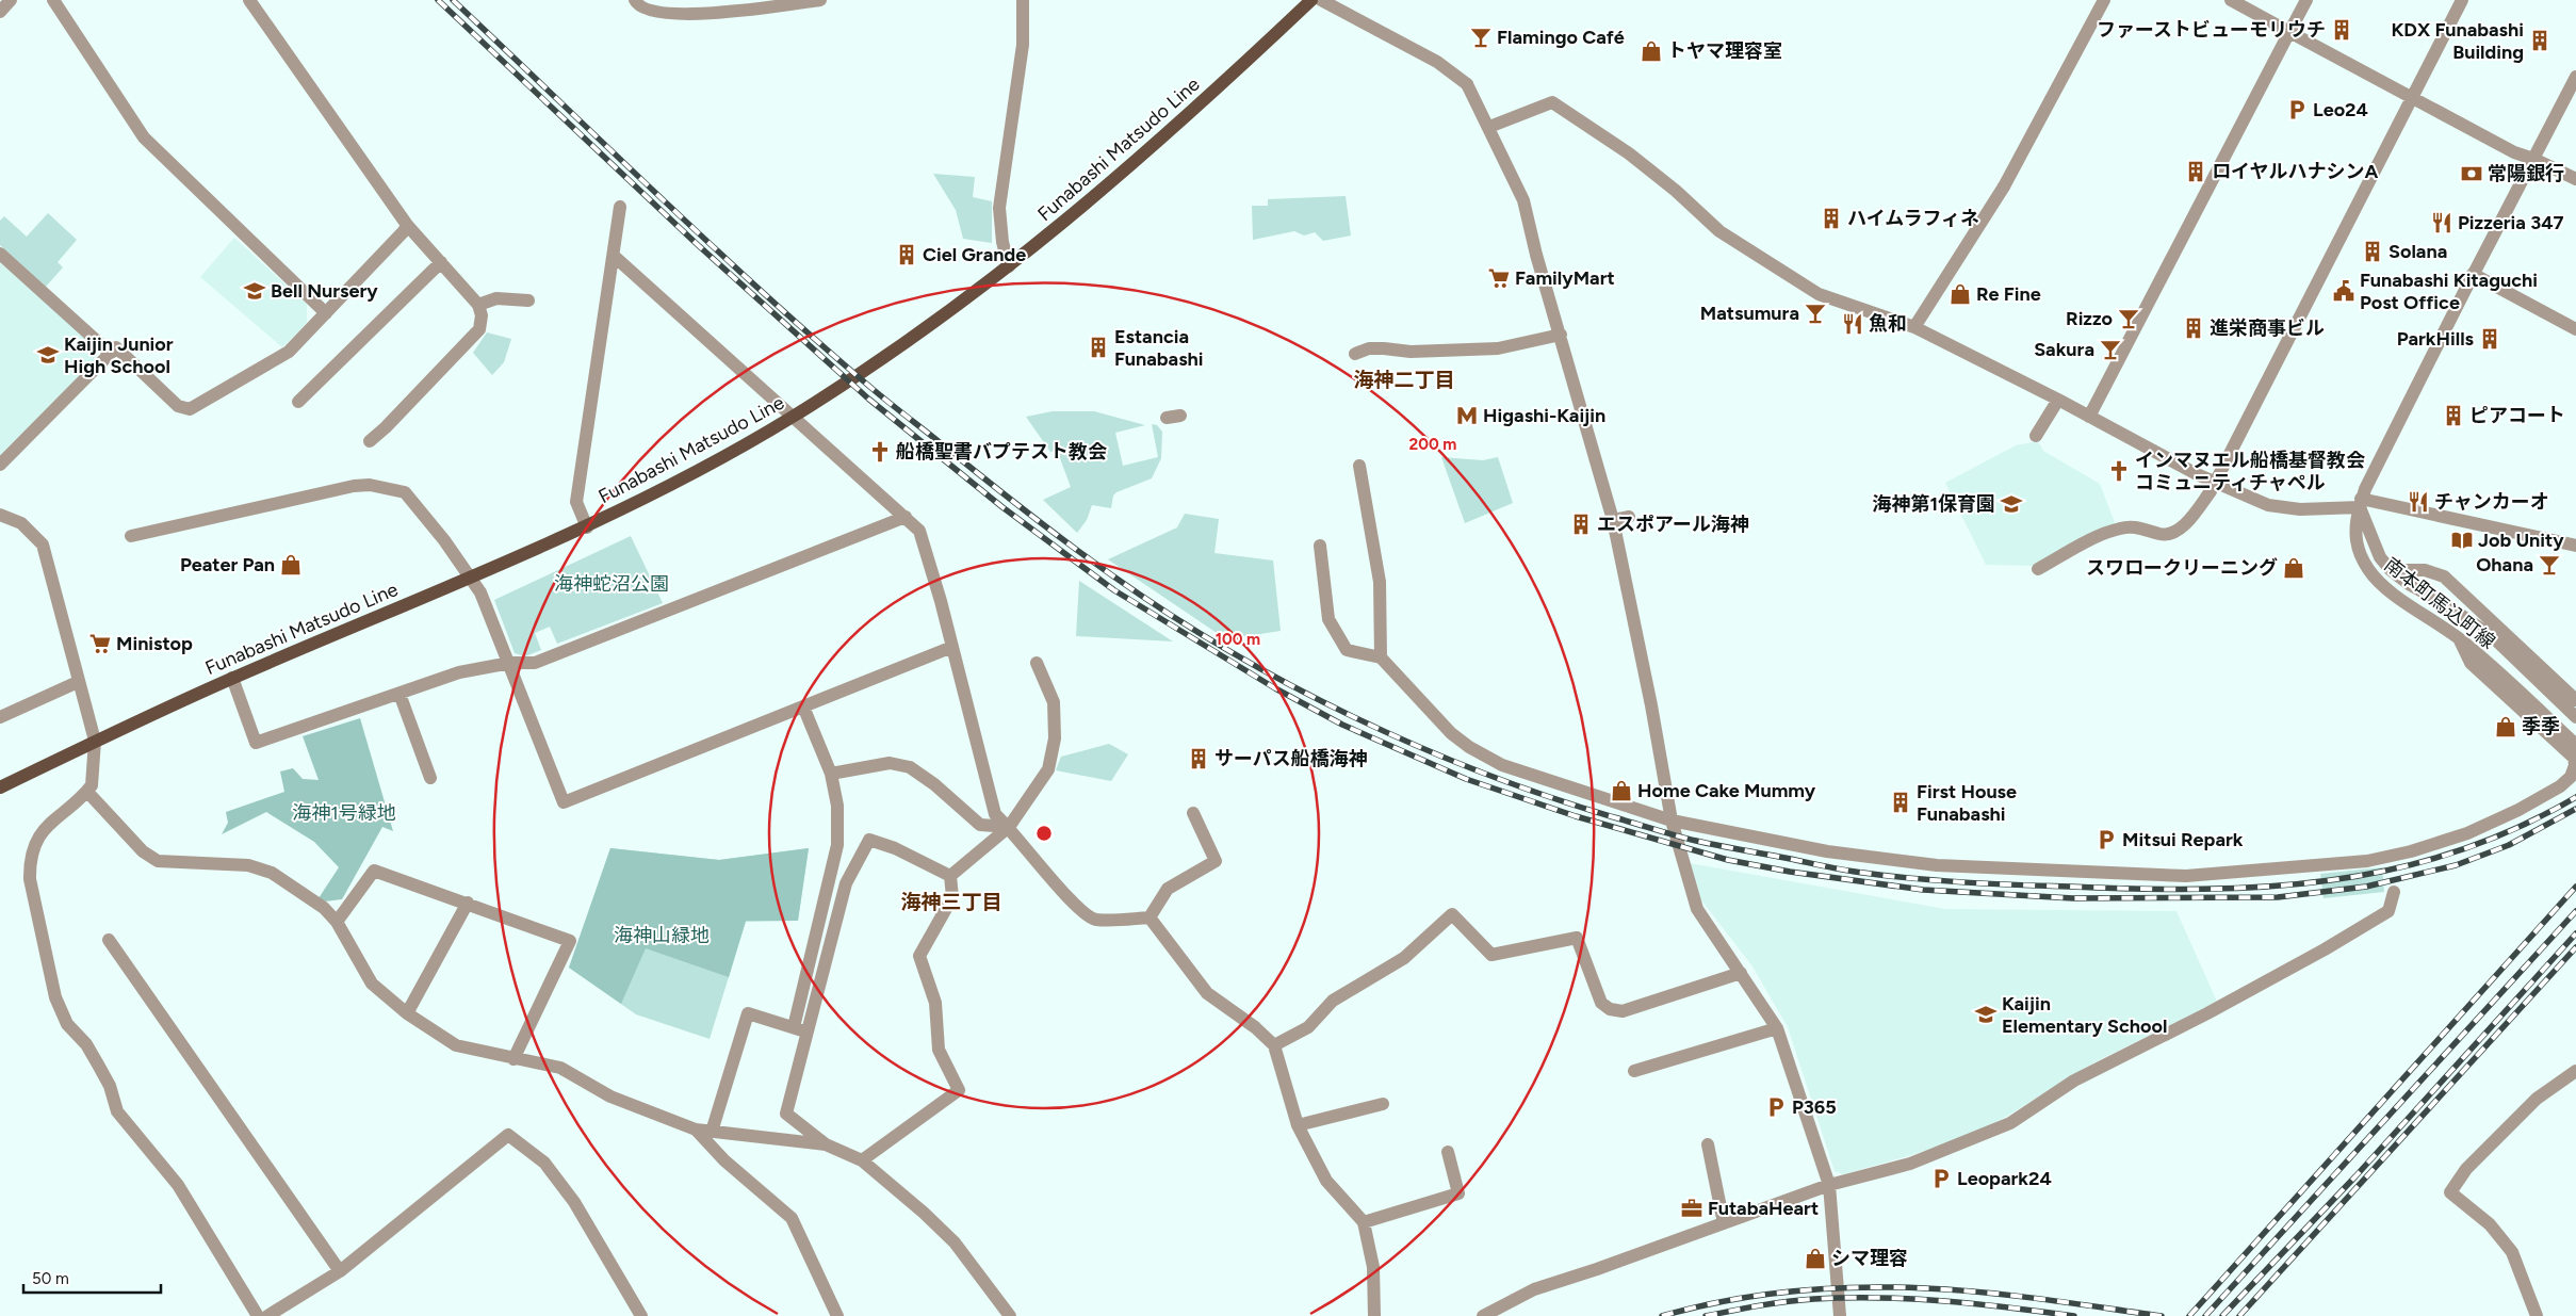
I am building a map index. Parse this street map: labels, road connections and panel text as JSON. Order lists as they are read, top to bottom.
{
  "streets": {
    "main road": ["Funabashi Matsudo Line"],
    "street": ["南本町馬込町線"]
  },
  "districts": ["海神二丁目", "海神三丁目"],
  "parks": ["海神蛇沼公園", "海神1号緑地", "海神山緑地"],
  "places": {
    "building": [
      "ファーストビューモリウチ",
      "KDX Funabashi Building",
      "ロイヤルハナシンA",
      "ハイムラフィネ",
      "Solana",
      "Ciel Grande",
      "進栄商事ビル",
      "ParkHills",
      "Estancia Funabashi",
      "ピアコート",
      "エスポアール海神",
      "サーパス船橋海神",
      "First House Funabashi"
    ],
    "bar": [
      "Flamingo Café",
      "Matsumura",
      "Rizzo",
      "Sakura",
      "Ohana"
    ],
    "shop": [
      "トヤマ理容室",
      "Re Fine",
      "Peater Pan",
      "スワロークリーニング",
      "季季",
      "Home Cake Mummy",
      "シマ理容"
    ],
    "parking": [
      "Leo24",
      "Mitsui Repark",
      "P365",
      "Leopark24"
    ],
    "bank": ["常陽銀行"],
    "restaurant": ["Pizzeria 347", "魚和", "チャンカーオ"],
    "supermarket": ["FamilyMart", "Ministop"],
    "school or university": [
      "Bell Nursery",
      "Kaijin Junior High School",
      "海神第1保育園",
      "Kaijin Elementary School"
    ],
    "public building": ["Funabashi Kitaguchi Post Office"],
    "metro station": ["Higashi-Kaijin"],
    "church": ["船橋聖書バプテスト教会", "インマヌエル船橋基督教会 コミュニティチャペル"],
    "library": ["Job Unity"],
    "office": ["FutabaHeart"]
  },
  "scale_bar": "50 m",
  "rings": ["200 m", "100 m"]
}
